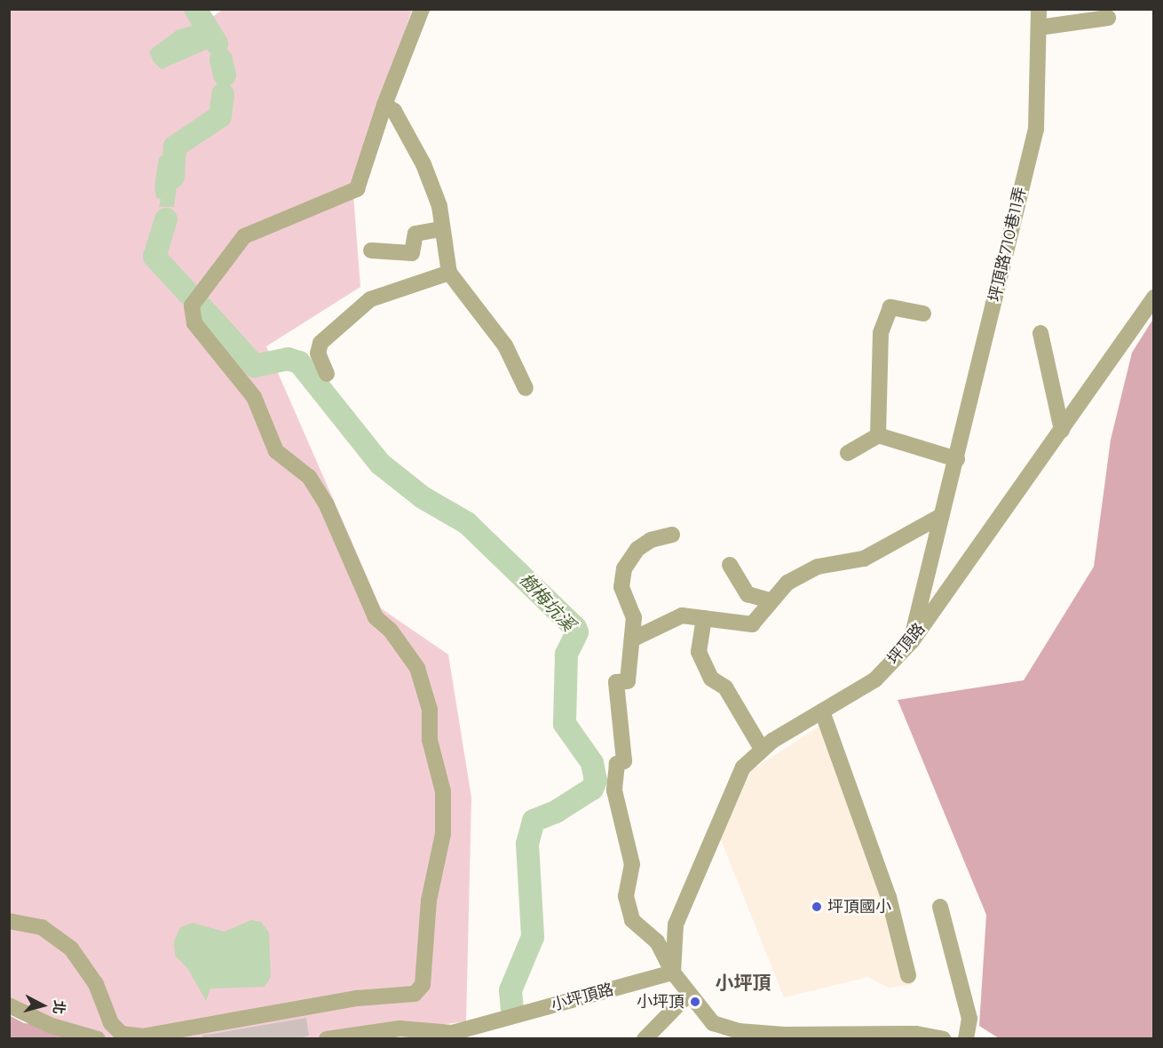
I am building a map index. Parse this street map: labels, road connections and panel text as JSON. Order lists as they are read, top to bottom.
{
  "streets": {
    "street": ["坪頂路710巷11弄", "坪頂路", "小坪頂路"]
  },
  "crossings": [
    ["坪頂路710巷11弄", "坪頂路"],
    ["坪頂路", "小坪頂路"]
  ],
  "districts": ["小坪頂"],
  "water": ["樹梅坑溪"],
  "places": ["坪頂國小", "小坪頂"],
  "north": "right"
}
